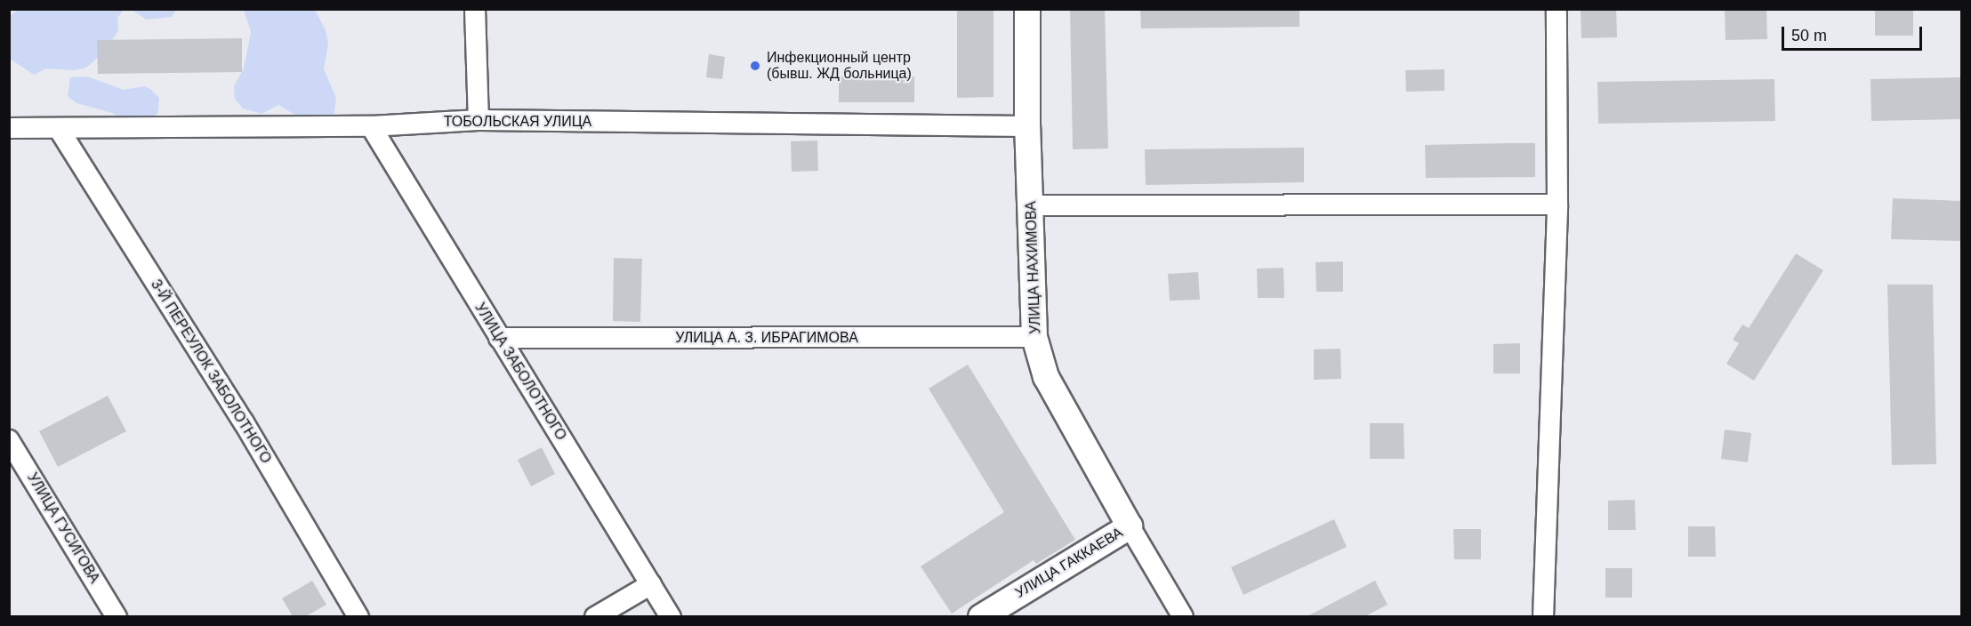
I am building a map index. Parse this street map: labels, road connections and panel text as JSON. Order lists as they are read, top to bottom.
{
  "streets": {
    "street": [
      "ТОБОЛЬСКАЯ УЛИЦА",
      "УЛИЦА НАХИМОВА",
      "УЛИЦА А. З. ИБРАГИМОВА",
      "3-Й ПЕРЕУЛОК ЗАБОЛОТНОГО",
      "УЛИЦА ЗАБОЛОТНОГО",
      "УЛИЦА ГУСИГОВА",
      "УЛИЦА ГАККАЕВА"
    ]
  },
  "crossings": [
    ["ТОБОЛЬСКАЯ УЛИЦА", "УЛИЦА НАХИМОВА"],
    ["ТОБОЛЬСКАЯ УЛИЦА", "3-Й ПЕРЕУЛОК ЗАБОЛОТНОГО"],
    ["ТОБОЛЬСКАЯ УЛИЦА", "УЛИЦА ЗАБОЛОТНОГО"],
    ["УЛИЦА НАХИМОВА", "УЛИЦА А. З. ИБРАГИМОВА"],
    ["УЛИЦА НАХИМОВА", "УЛИЦА ГАККАЕВА"],
    ["УЛИЦА А. З. ИБРАГИМОВА", "УЛИЦА ЗАБОЛОТНОГО"]
  ],
  "places": ["Инфекционный центр (бывш. ЖД больница)"],
  "scale_bar": "50 m"
}
